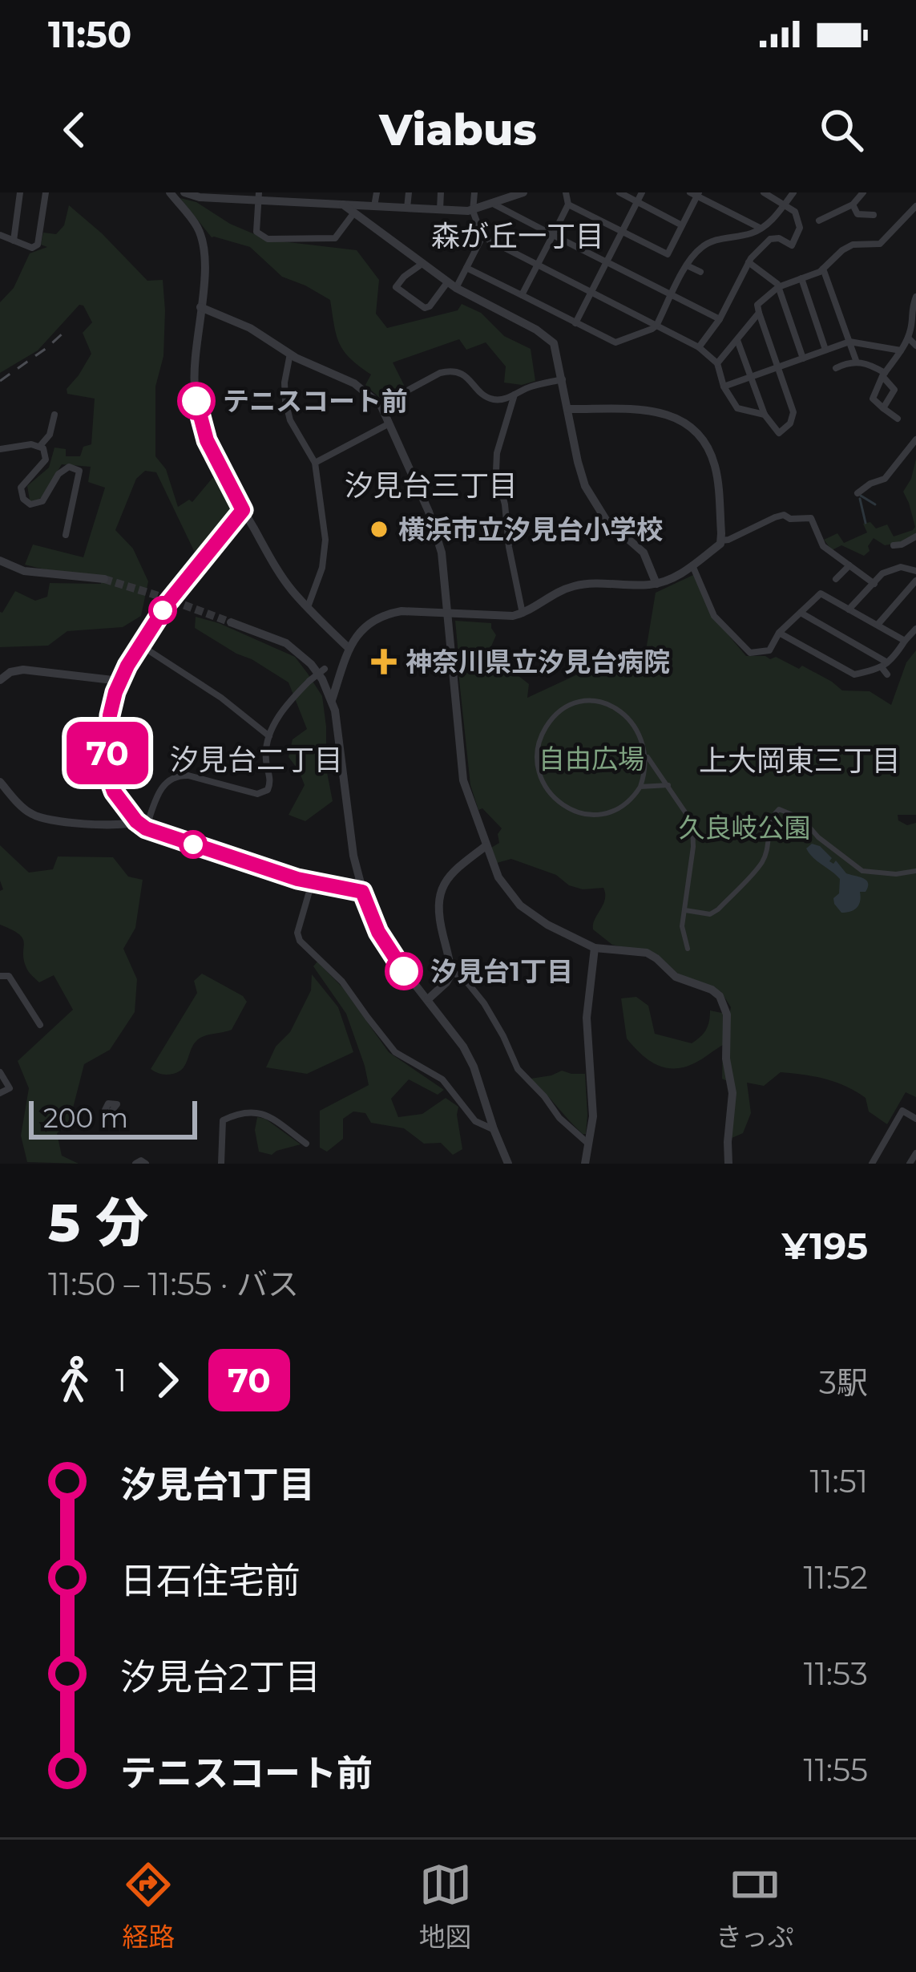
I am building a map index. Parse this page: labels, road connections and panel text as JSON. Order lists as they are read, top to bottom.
{
  "districts": [
    "森が丘一丁目",
    "汐見台三丁目",
    "汐見台二丁目",
    "上大岡東三丁目"
  ],
  "parks": ["自由広場", "久良岐公園"],
  "places": {
    "other": ["テニスコート前", "横浜市立汐見台小学校", "汐見台1丁目"],
    "health": ["神奈川県立汐見台病院"]
  },
  "lines": ["bus line 70"],
  "scale_bar": "200 m",
  "page": {
    "status": "11:50",
    "header": "Viabus",
    "on_map": "70",
    "scale": "200 m",
    "heading": ["5 分", "11:50 – 11:55 · バス", "¥195"],
    "legs": ["1", "70", "3駅"],
    "list": [
      {
        "name": "汐見台1丁目",
        "value": "11:51"
      },
      {
        "name": "日石住宅前",
        "value": "11:52"
      },
      {
        "name": "汐見台2丁目",
        "value": "11:53"
      },
      {
        "name": "テニスコート前",
        "value": "11:55"
      }
    ],
    "tabs": ["経路", "地図", "きっぷ"]
  }
}
